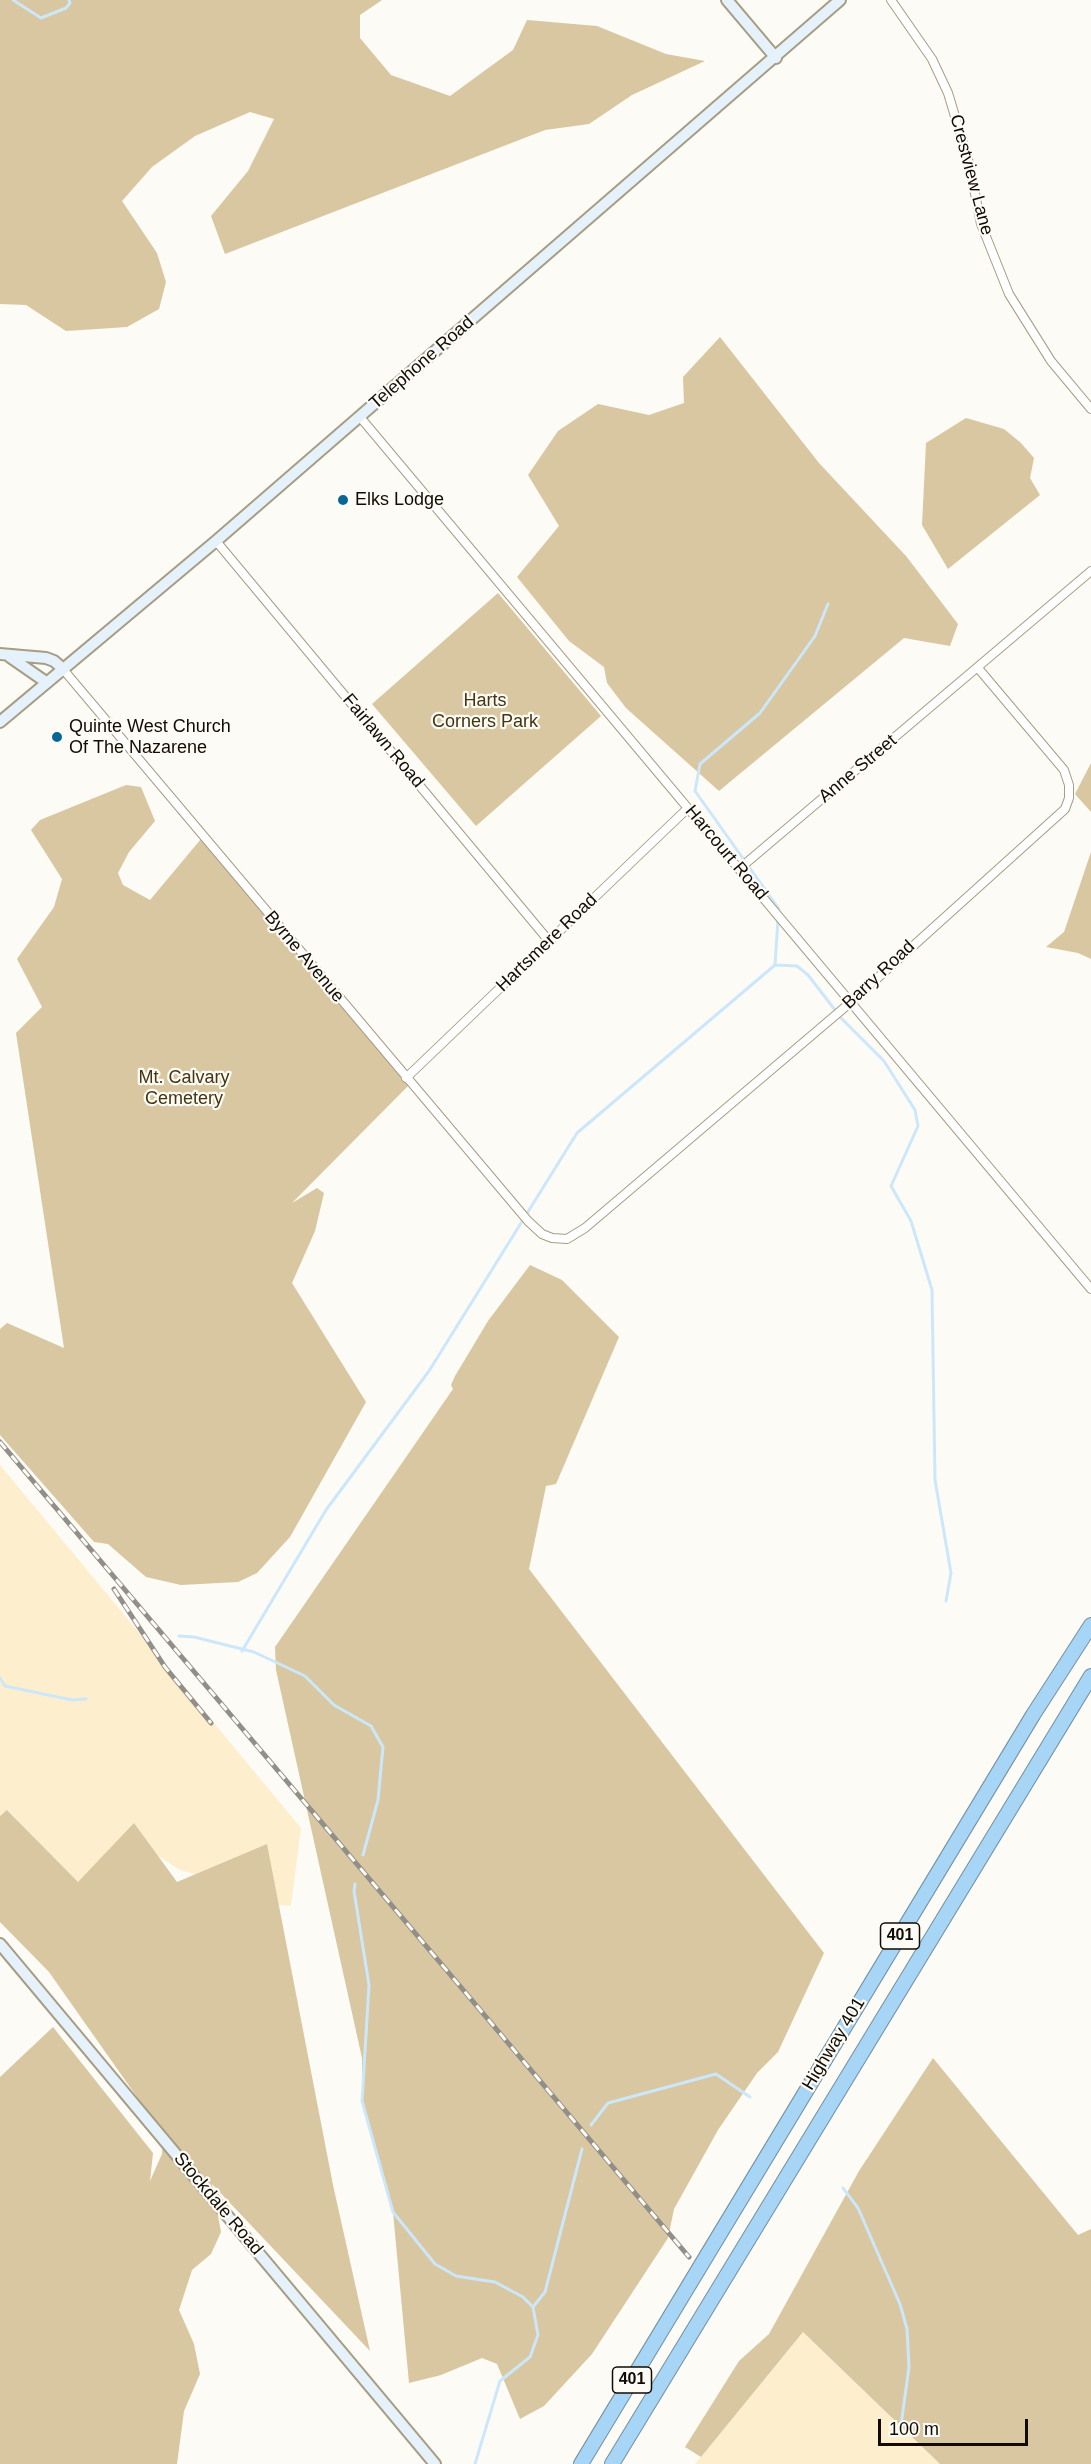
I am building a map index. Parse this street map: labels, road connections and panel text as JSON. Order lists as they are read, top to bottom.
{
  "streets": {
    "highway": ["401", "Highway 401"],
    "street": [
      "Crestview Lane",
      "Telephone Road",
      "Fairlawn Road",
      "Anne Street",
      "Harcourt Road",
      "Hartsmere Road",
      "Byrne Avenue",
      "Barry Road",
      "Stockdale Road"
    ]
  },
  "crossings": [
    ["Telephone Road", "Fairlawn Road"],
    ["Telephone Road", "Harcourt Road"],
    ["Telephone Road", "Byrne Avenue"],
    ["Fairlawn Road", "Hartsmere Road"],
    ["Anne Street", "Harcourt Road"],
    ["Anne Street", "Barry Road"],
    ["Harcourt Road", "Hartsmere Road"],
    ["Harcourt Road", "Barry Road"],
    ["Hartsmere Road", "Byrne Avenue"],
    ["Byrne Avenue", "Barry Road"]
  ],
  "parks": ["Harts Corners Park", "Mt. Calvary Cemetery"],
  "places": ["Elks Lodge", "Quinte West Church Of The Nazarene"],
  "scale_bar": "100 m"
}
